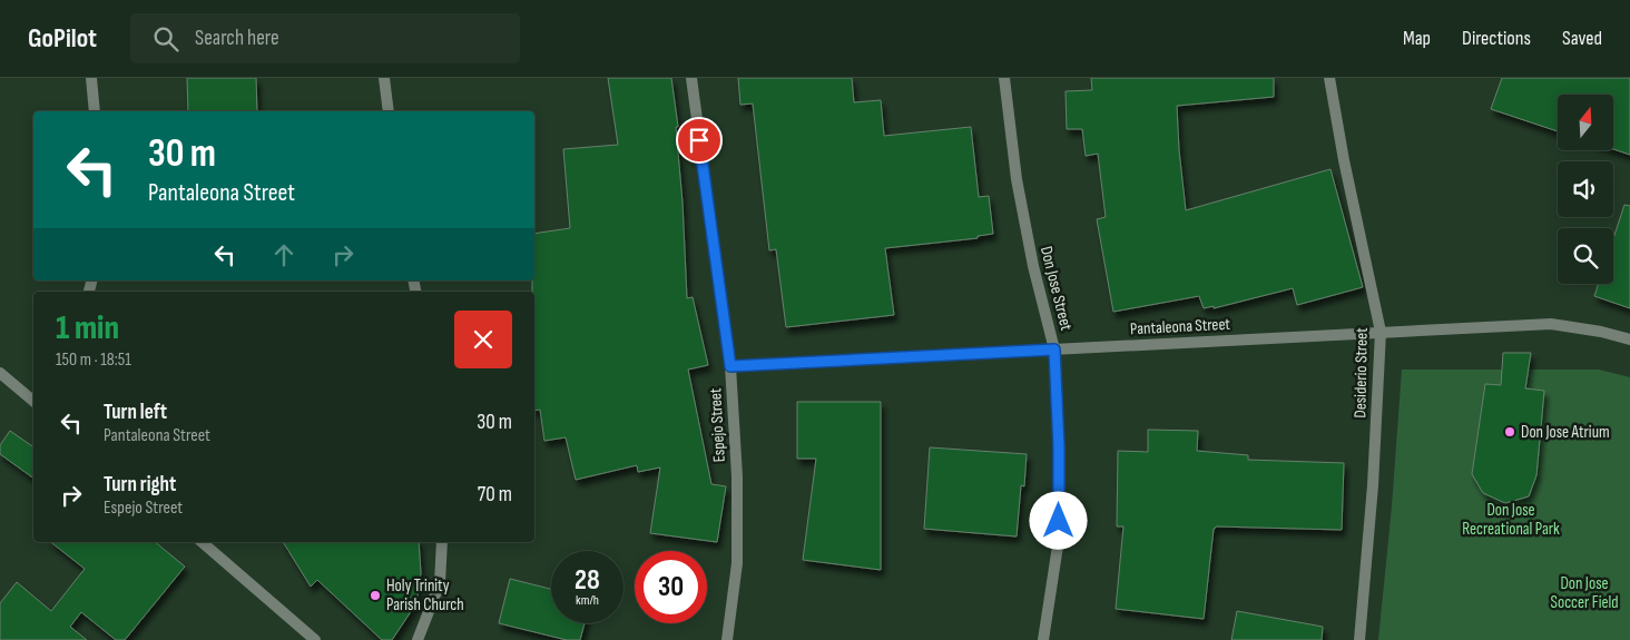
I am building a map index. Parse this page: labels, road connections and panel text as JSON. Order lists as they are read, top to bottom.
{
  "streets": {
    "street": [
      "Don Jose Street",
      "Pantaleona Street",
      "Desiderio Street",
      "Espejo Street"
    ]
  },
  "crossings": [
    ["Don Jose Street", "Pantaleona Street"],
    ["Pantaleona Street", "Desiderio Street"],
    ["Pantaleona Street", "Espejo Street"]
  ],
  "parks": ["Don Jose Recreational Park", "Don Jose Soccer Field"],
  "places": ["Don Jose Atrium", "Holy Trinity Parish Church"],
  "north": "top",
  "page": {
    "header": "GoPilot",
    "search": "Search here",
    "nav": ["Map", "Directions", "Saved"],
    "turn": ["30 m", "Pantaleona Street"],
    "heading": ["1 min", "150 m · 18:51"],
    "list": [
      {
        "name": "Turn left",
        "note": "Pantaleona Street",
        "value": "30 m"
      },
      {
        "name": "Turn right",
        "note": "Espejo Street",
        "value": "70 m"
      }
    ],
    "speed": "28 km/h",
    "limit": "30"
  }
}
